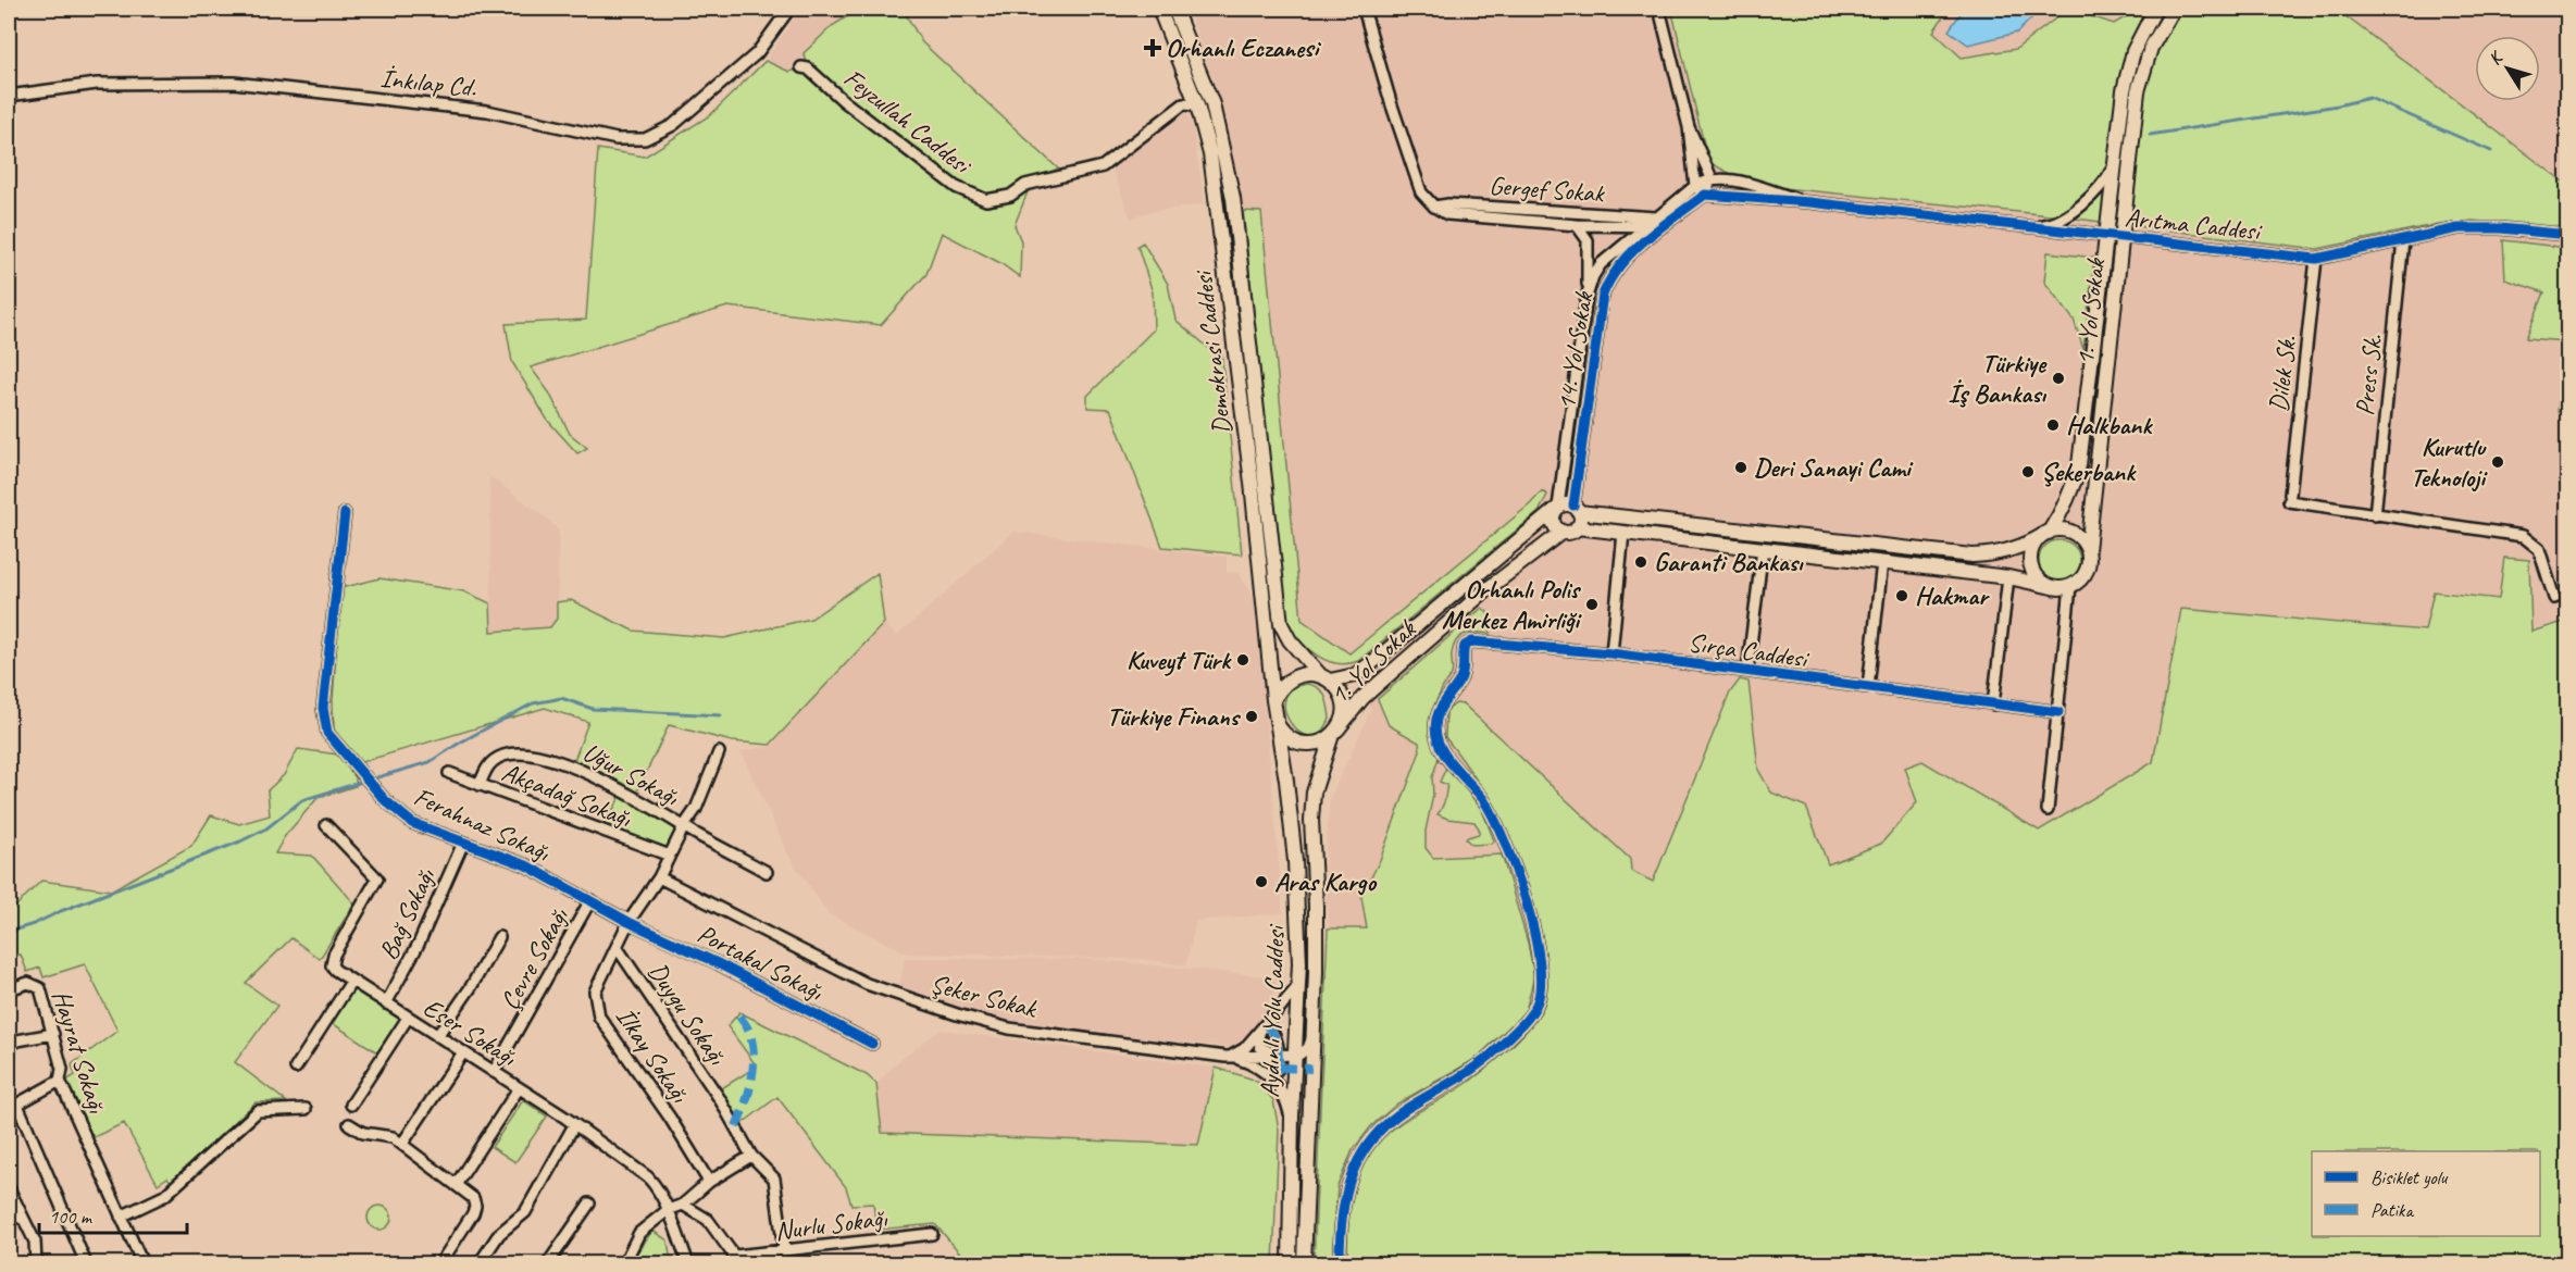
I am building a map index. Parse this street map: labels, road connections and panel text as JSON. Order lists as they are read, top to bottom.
{
  "streets": {
    "main road": ["1. Yol Sokak", "Demokrasi Caddesi", "Aydınlı Yolu Caddesi"],
    "street": [
      "İnkılap Cd.",
      "Feyzullah Caddesi",
      "Gergef Sokak",
      "Arıtma Caddesi",
      "14. Yol Sokak",
      "Dilek Sk.",
      "Press Sk.",
      "Sırça Caddesi",
      "Uğur Sokağı",
      "Akçadağ Sokağı",
      "Ferahnaz Sokağı",
      "Bağ Sokağı",
      "Çevre Sokağı",
      "Portakal Sokağı",
      "Şeker Sokak",
      "Duygu Sokağı",
      "Eser Sokağı",
      "Hayrat Sokağı",
      "İlkay Sokağı",
      "Nurlu Sokağı"
    ]
  },
  "crossings": [
    ["Feyzullah Caddesi", "Demokrasi Caddesi"],
    ["Gergef Sokak", "14. Yol Sokak"],
    ["Arıtma Caddesi", "1. Yol Sokak"],
    ["Arıtma Caddesi", "Dilek Sk."],
    ["Arıtma Caddesi", "Press Sk."],
    ["1. Yol Sokak", "14. Yol Sokak"],
    ["1. Yol Sokak", "Demokrasi Caddesi"],
    ["1. Yol Sokak", "Aydınlı Yolu Caddesi"],
    ["Demokrasi Caddesi", "Aydınlı Yolu Caddesi"],
    ["Dilek Sk.", "Press Sk."],
    ["Uğur Sokağı", "Akçadağ Sokağı"],
    ["Uğur Sokağı", "Duygu Sokağı"],
    ["Akçadağ Sokağı", "Duygu Sokağı"],
    ["Ferahnaz Sokağı", "Bağ Sokağı"],
    ["Ferahnaz Sokağı", "Çevre Sokağı"],
    ["Ferahnaz Sokağı", "Portakal Sokağı"],
    ["Ferahnaz Sokağı", "Duygu Sokağı"],
    ["Bağ Sokağı", "Eser Sokağı"],
    ["Çevre Sokağı", "Eser Sokağı"],
    ["Portakal Sokağı", "Duygu Sokağı"],
    ["Şeker Sokak", "Aydınlı Yolu Caddesi"],
    ["Şeker Sokak", "Duygu Sokağı"],
    ["Duygu Sokağı", "İlkay Sokağı"],
    ["Duygu Sokağı", "Nurlu Sokağı"]
  ],
  "places": {
    "health": ["Orhanlı Eczanesi"],
    "other": [
      "Türkiye İş Bankası",
      "Halkbank",
      "Kurutlu Teknoloji",
      "Deri Sanayi Cami",
      "Şekerbank",
      "Garanti Bankası",
      "Hakmar",
      "Orhanlı Polis Merkez Amirliği",
      "Kuveyt Türk",
      "Türkiye Finans",
      "Aras Kargo"
    ]
  },
  "legend": ["Bisiklet yolu", "Patika"],
  "scale_bar": "100 m",
  "north": "top left"
}
